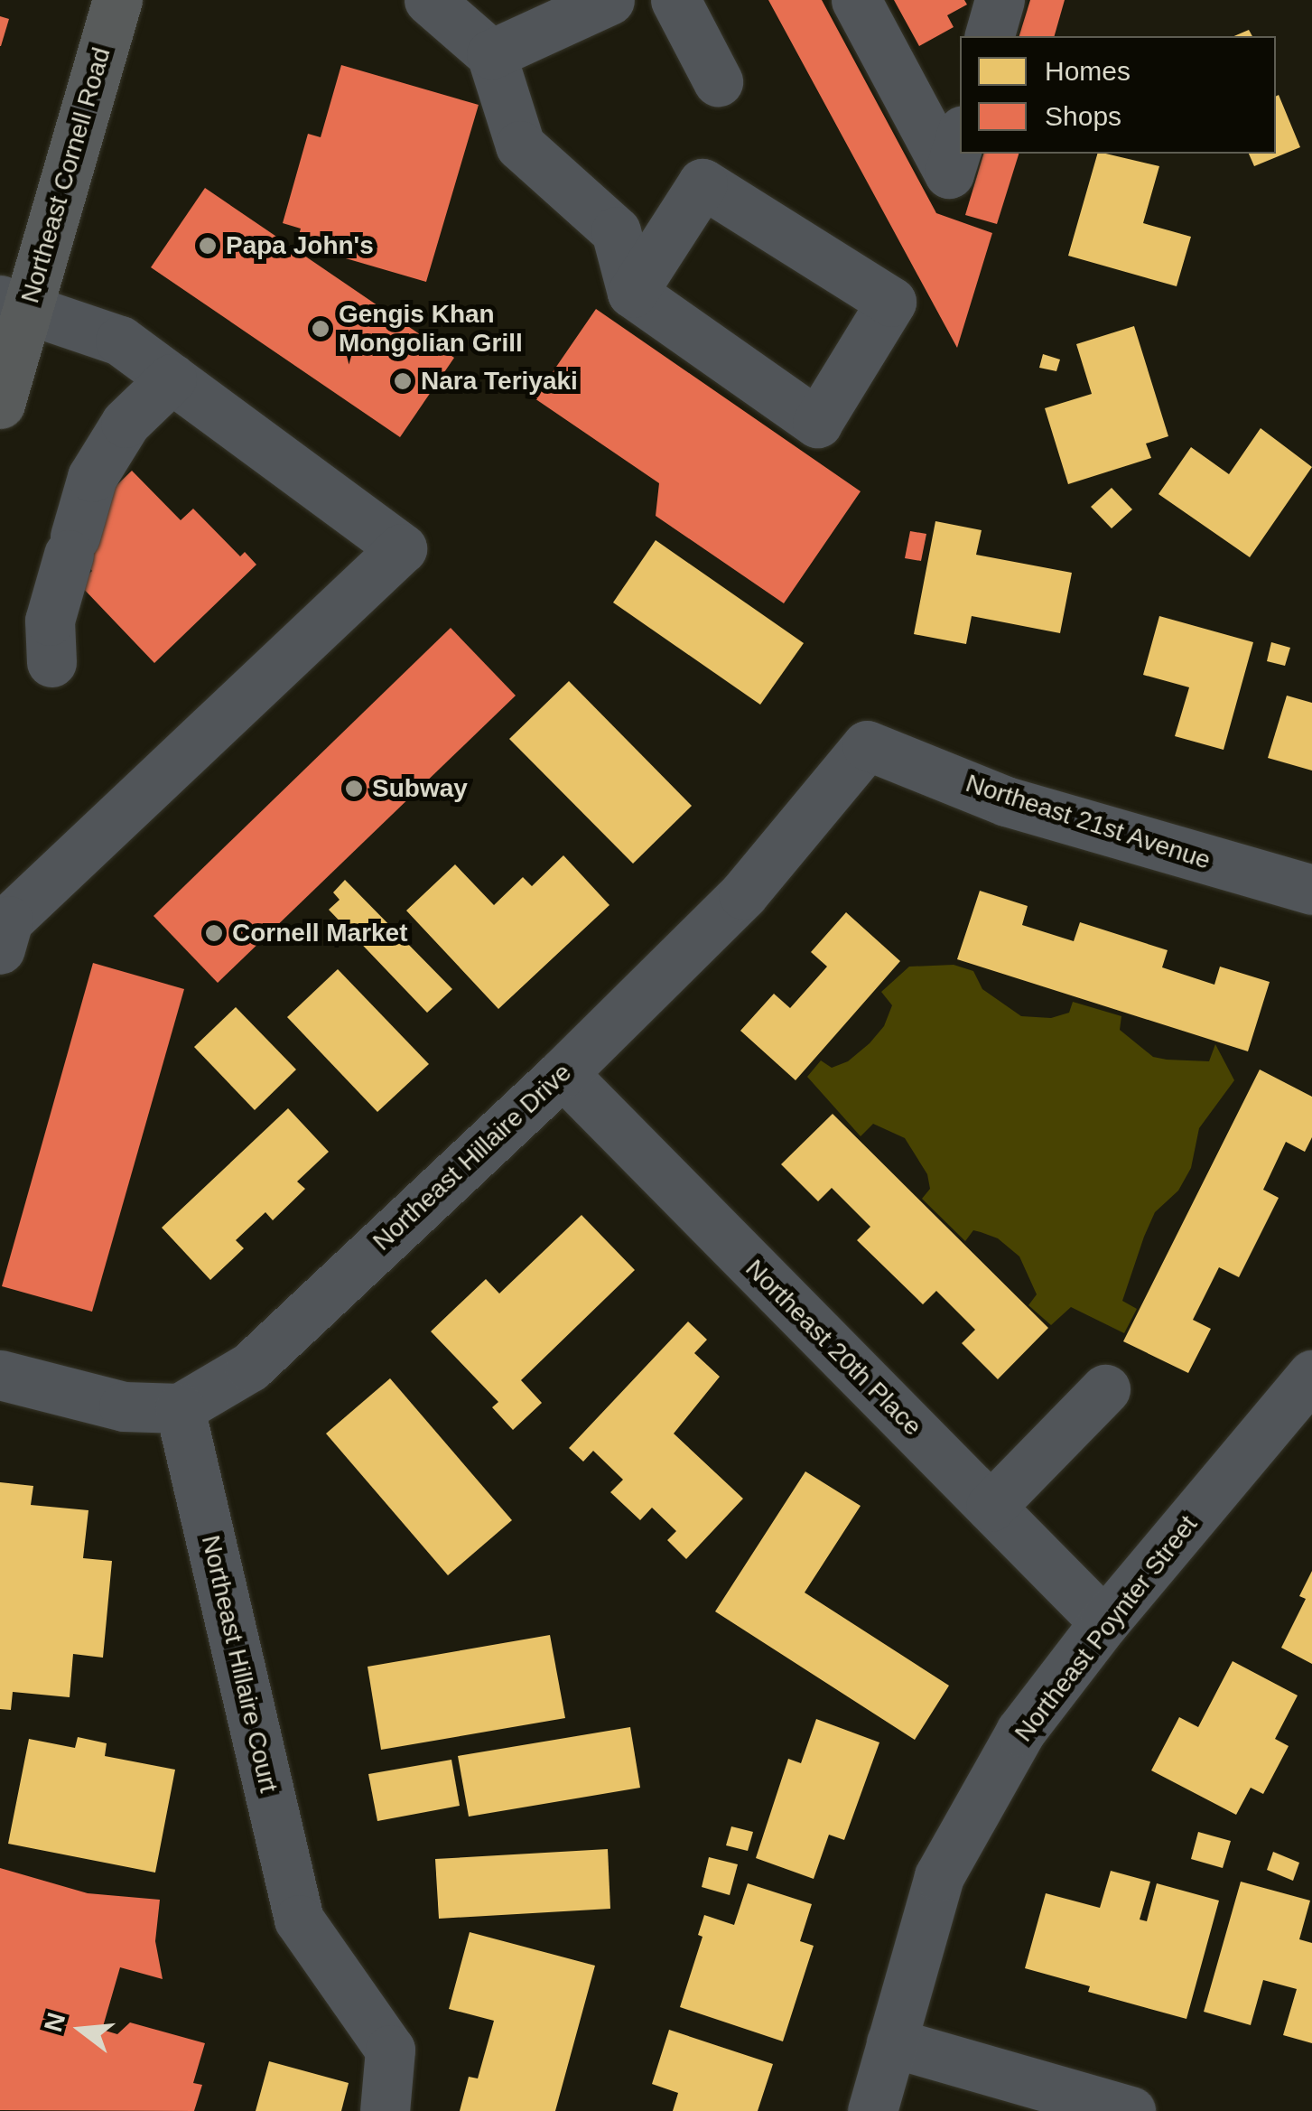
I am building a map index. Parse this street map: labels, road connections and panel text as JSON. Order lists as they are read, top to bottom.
{
  "streets": {
    "highway": ["Northeast Cornell Road"],
    "street": [
      "Northeast 21st Avenue",
      "Northeast Hillaire Drive",
      "Northeast 20th Place",
      "Northeast Poynter Street",
      "Northeast Hillaire Court"
    ]
  },
  "crossings": [
    ["Northeast 21st Avenue", "Northeast Hillaire Drive"],
    ["Northeast Hillaire Drive", "Northeast 20th Place"],
    ["Northeast Hillaire Drive", "Northeast Hillaire Court"],
    ["Northeast 20th Place", "Northeast Poynter Street"]
  ],
  "places": [
    "Papa John's",
    "Gengis Khan Mongolian Grill",
    "Nara Teriyaki",
    "Subway",
    "Cornell Market"
  ],
  "legend": ["Homes", "Shops"],
  "north": "left"
}
